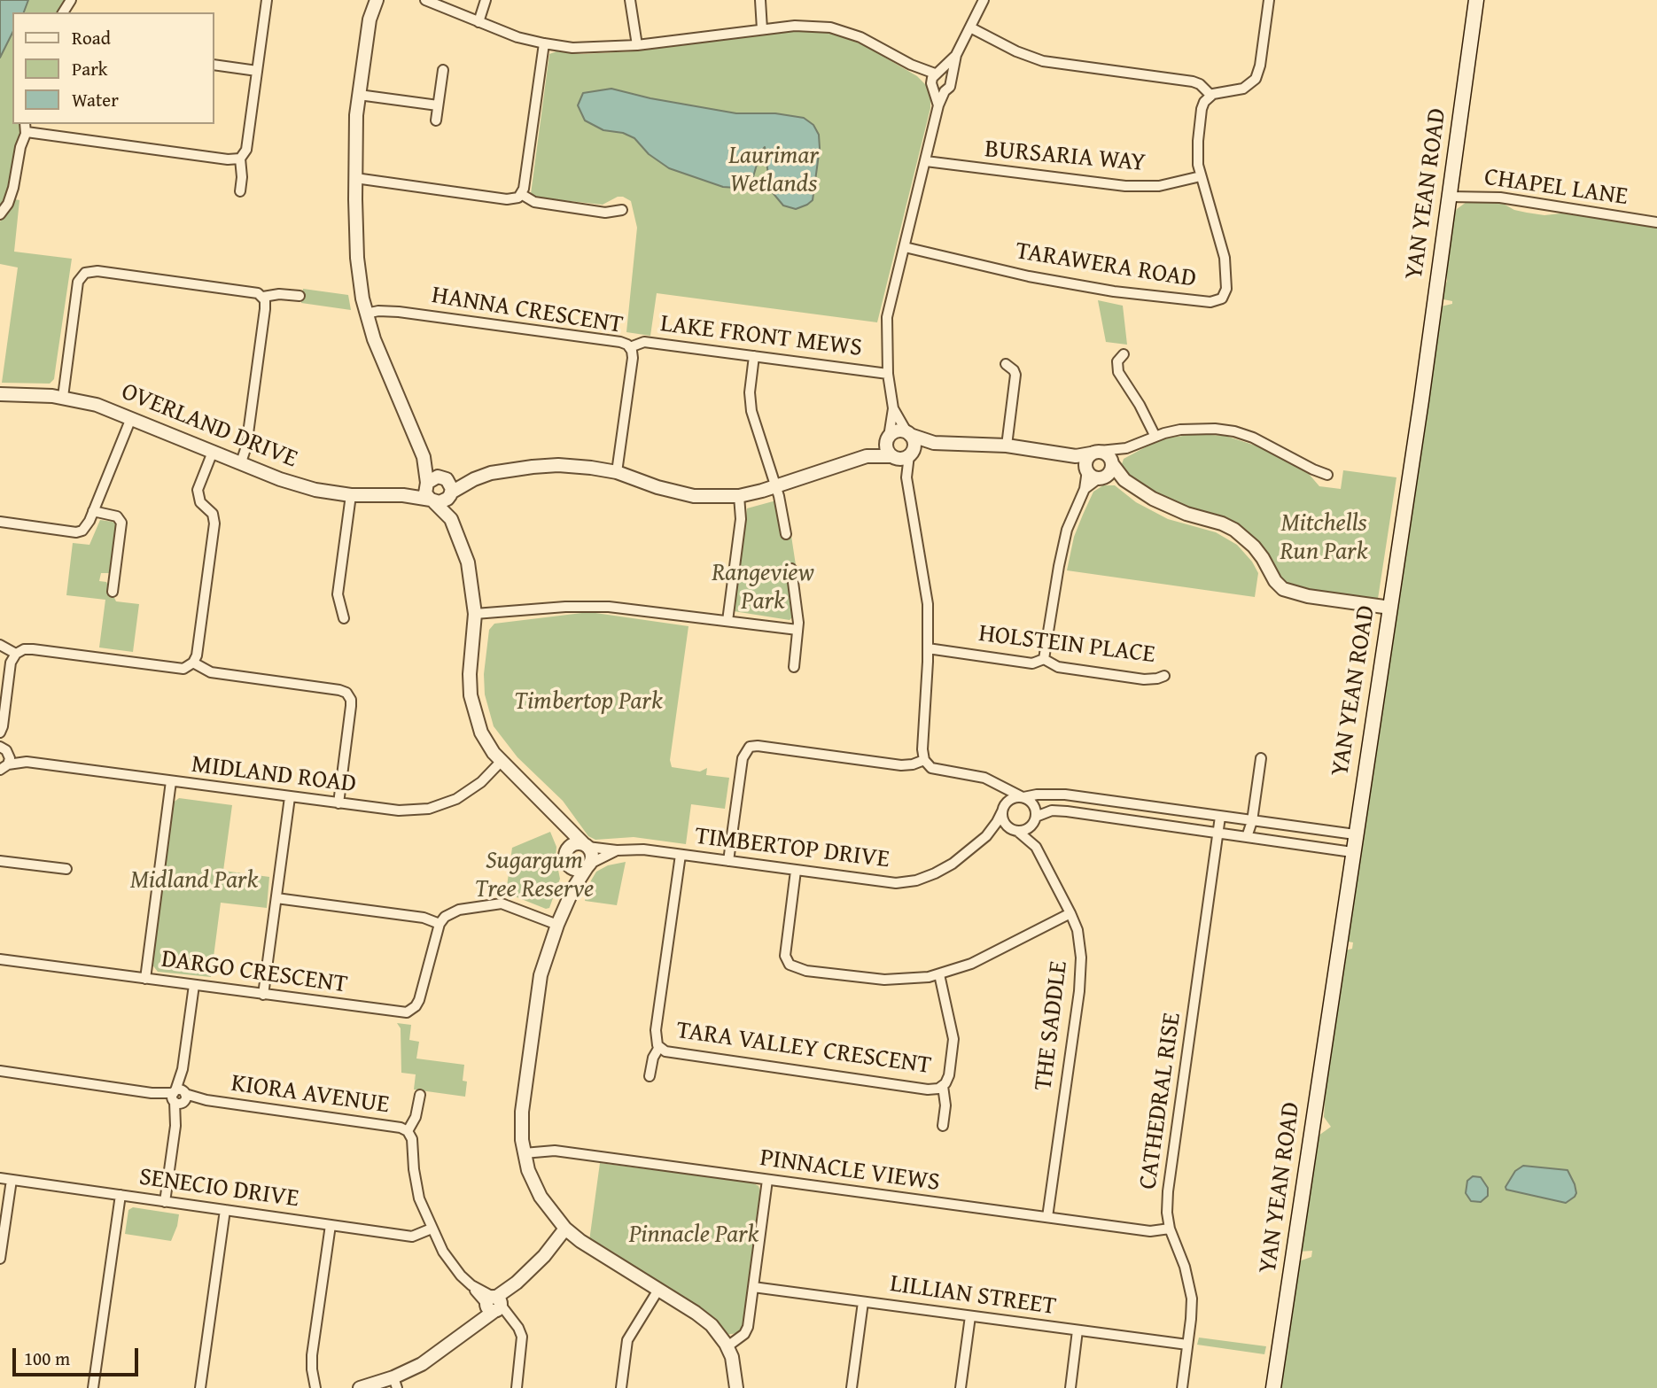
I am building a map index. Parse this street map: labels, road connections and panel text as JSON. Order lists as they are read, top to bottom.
{
  "streets": {
    "main road": ["YAN YEAN ROAD"],
    "street": [
      "BURSARIA WAY",
      "CHAPEL LANE",
      "TARAWERA ROAD",
      "HANNA CRESCENT",
      "LAKE FRONT MEWS",
      "OVERLAND DRIVE",
      "HOLSTEIN PLACE",
      "MIDLAND ROAD",
      "TIMBERTOP DRIVE",
      "DARGO CRESCENT",
      "THE SADDLE",
      "TARA VALLEY CRESCENT",
      "KIORA AVENUE",
      "CATHEDRAL RISE",
      "PINNACLE VIEWS",
      "SENECIO DRIVE",
      "LILLIAN STREET"
    ]
  },
  "crossings": [
    ["BURSARIA WAY", "TARAWERA ROAD"],
    ["CHAPEL LANE", "YAN YEAN ROAD"],
    ["HANNA CRESCENT", "LAKE FRONT MEWS"],
    ["TIMBERTOP DRIVE", "THE SADDLE"],
    ["TIMBERTOP DRIVE", "TARA VALLEY CRESCENT"],
    ["THE SADDLE", "PINNACLE VIEWS"],
    ["KIORA AVENUE", "SENECIO DRIVE"],
    ["CATHEDRAL RISE", "PINNACLE VIEWS"],
    ["CATHEDRAL RISE", "LILLIAN STREET"]
  ],
  "parks": [
    "Laurimar Wetlands",
    "Mitchells Run Park",
    "Rangeview Park",
    "Timbertop Park",
    "Sugargum Tree Reserve",
    "Midland Park",
    "Pinnacle Park"
  ],
  "legend": ["Road", "Park", "Water"],
  "scale_bar": "100 m"
}
